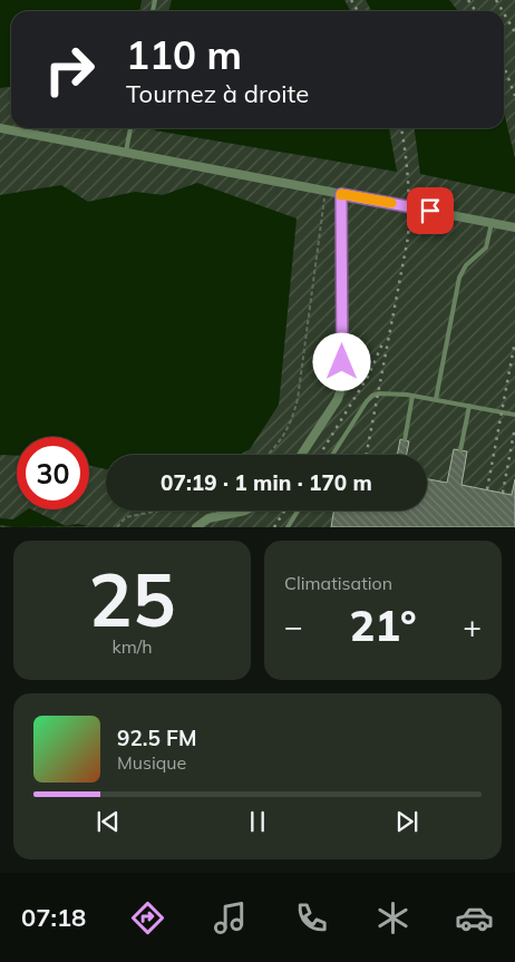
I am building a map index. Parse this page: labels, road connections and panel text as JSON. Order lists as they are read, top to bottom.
{
  "page": {
    "turn": ["110 m", "Tournez à droite"],
    "limit": "30",
    "trip": "07:19 · 1 min · 170 m",
    "tile": [
      ["25", "km/h"],
      "Climatisation"
    ],
    "heat": ["−", "21°", "+"],
    "song": ["92.5 FM", "Musique"],
    "tabs": "07:18"
  }
}
